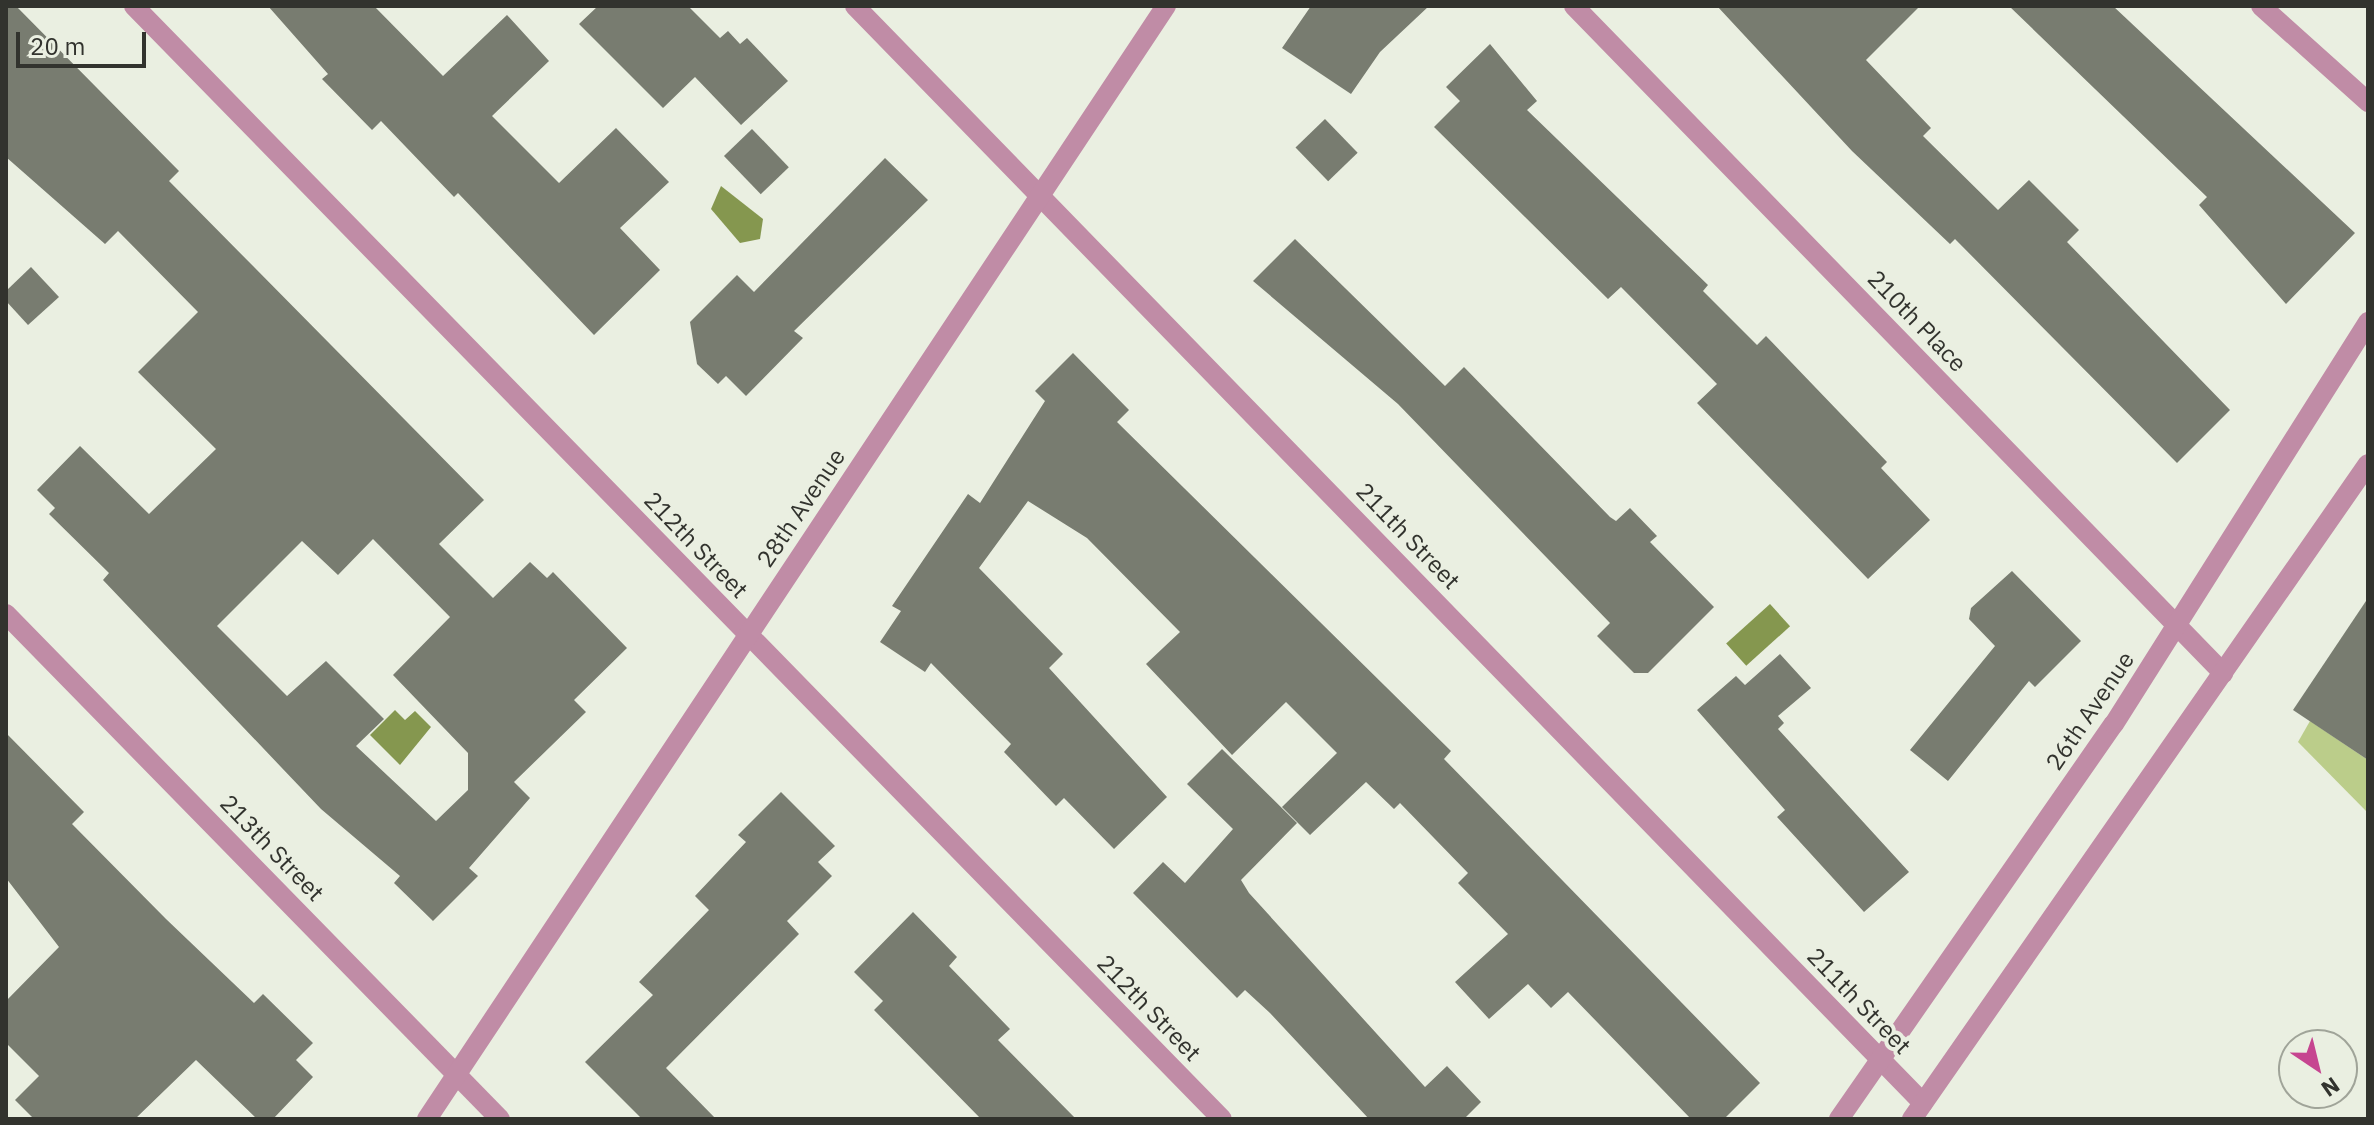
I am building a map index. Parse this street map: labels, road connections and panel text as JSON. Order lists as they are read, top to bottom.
{
  "streets": {
    "street": [
      "210th Place",
      "28th Avenue",
      "211th Street",
      "212th Street",
      "26th Avenue",
      "213th Street"
    ]
  },
  "crossings": [
    ["210th Place", "26th Avenue"],
    ["28th Avenue", "211th Street"],
    ["28th Avenue", "212th Street"],
    ["28th Avenue", "213th Street"],
    ["211th Street", "26th Avenue"]
  ],
  "scale_bar": "20 m",
  "north": "bottom right"
}
